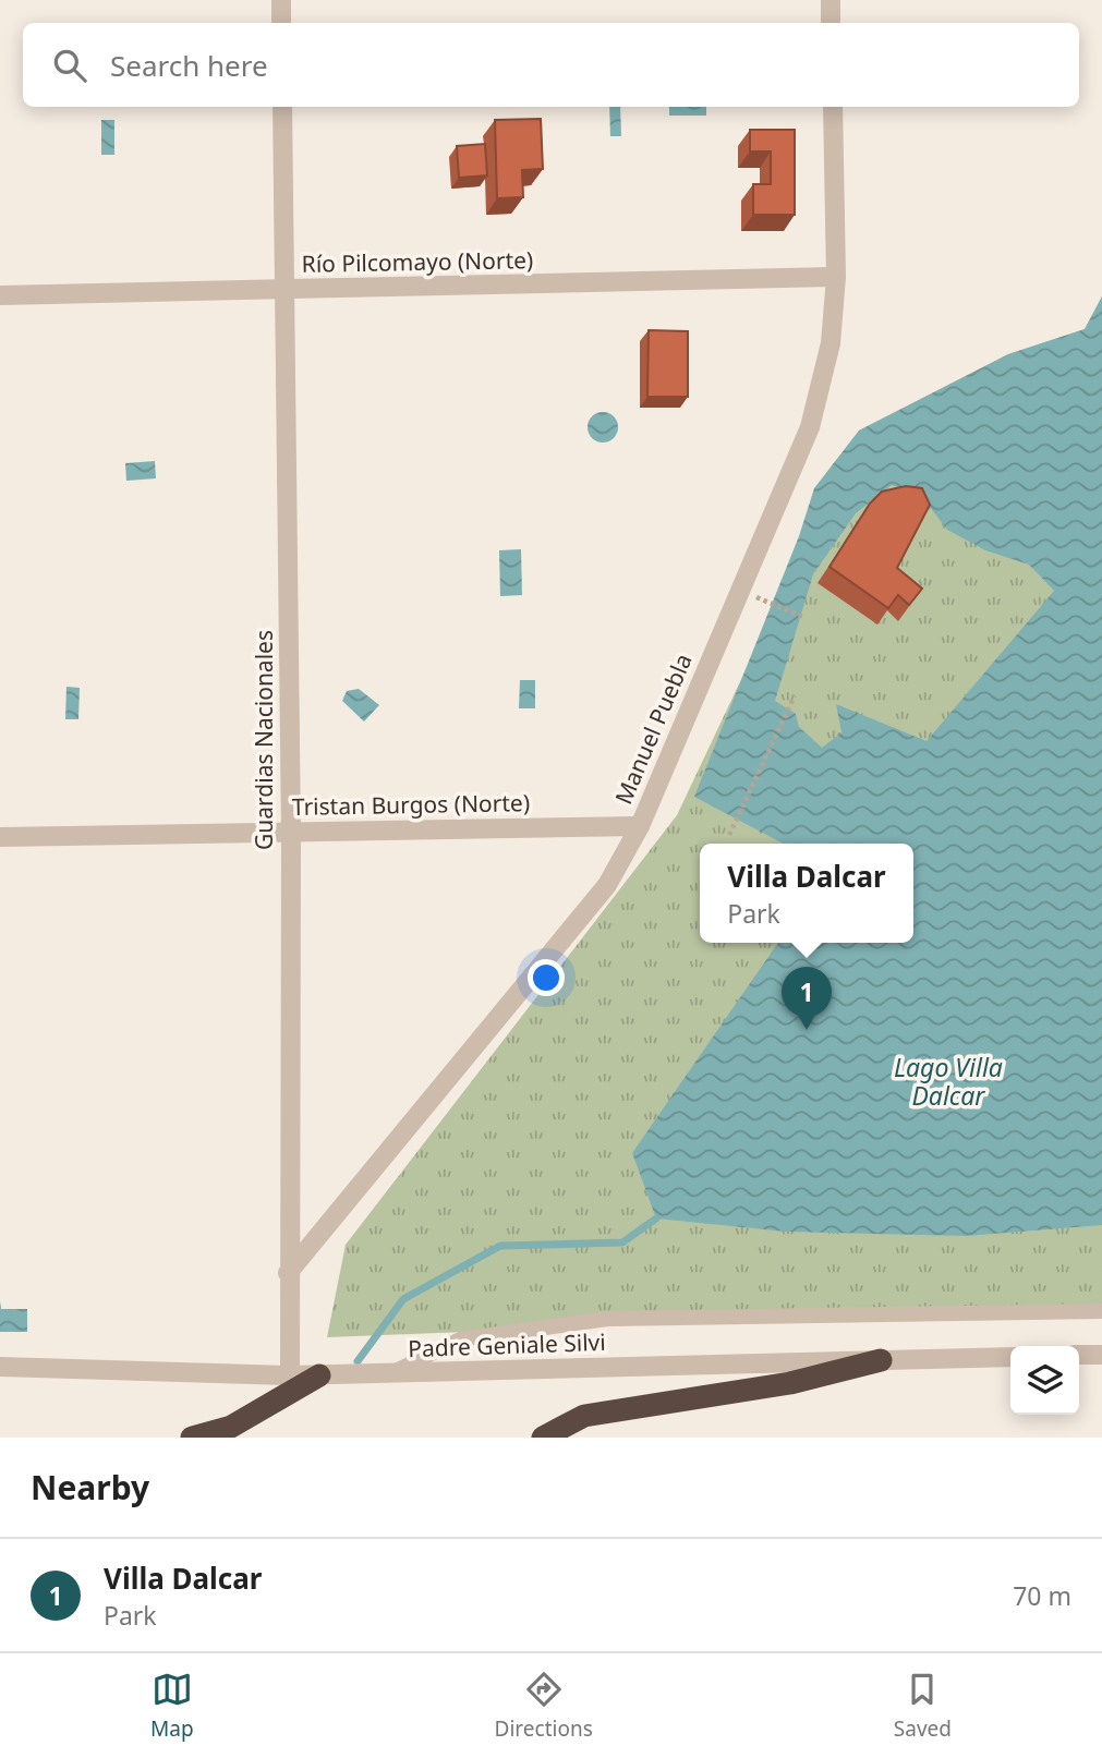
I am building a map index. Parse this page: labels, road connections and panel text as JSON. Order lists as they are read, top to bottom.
{
  "streets": {
    "street": [
      "Río Pilcomayo (Norte)",
      "Manuel Puebla",
      "Guardias Nacionales",
      "Tristan Burgos (Norte)",
      "Padre Geniale Silvi"
    ]
  },
  "crossings": [
    ["Río Pilcomayo (Norte)", "Manuel Puebla"],
    ["Río Pilcomayo (Norte)", "Guardias Nacionales"],
    ["Manuel Puebla", "Guardias Nacionales"],
    ["Manuel Puebla", "Tristan Burgos (Norte)"],
    ["Guardias Nacionales", "Tristan Burgos (Norte)"],
    ["Guardias Nacionales", "Padre Geniale Silvi"]
  ],
  "water": ["Lago Villa Dalcar"],
  "page": {
    "search": "Search here",
    "popup": ["Villa Dalcar", "Park"],
    "pins": "1",
    "heading": "Nearby",
    "list": [
      {
        "mark": "1",
        "name": "Villa Dalcar",
        "note": "Park",
        "value": "70 m"
      }
    ],
    "nav": ["Map", "Directions", "Saved"]
  }
}
